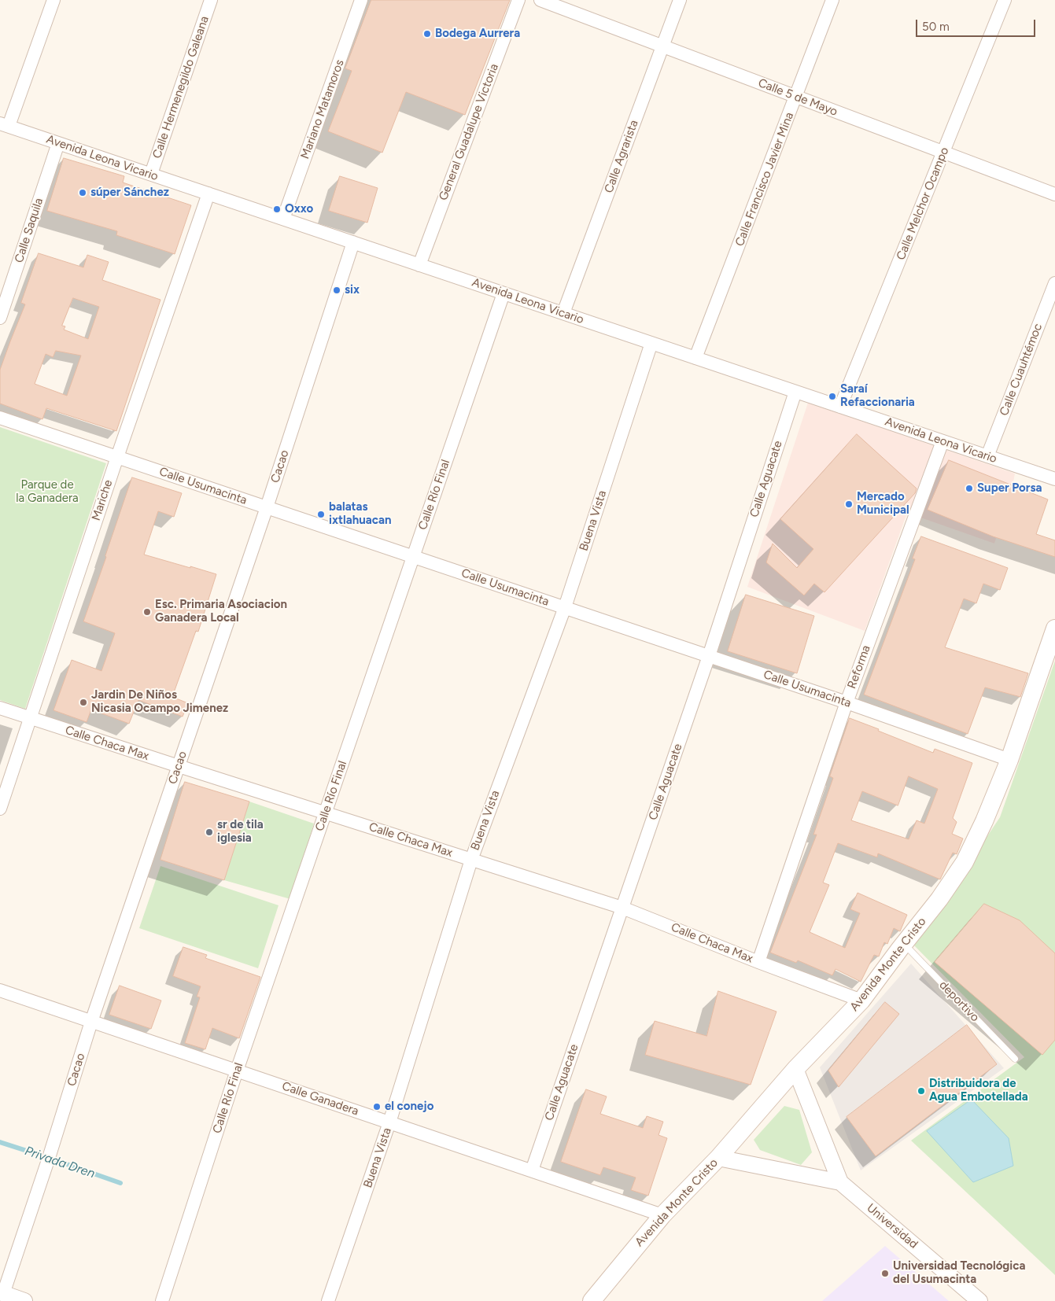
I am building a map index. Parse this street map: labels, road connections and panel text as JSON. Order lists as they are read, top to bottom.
{
  "streets": {
    "main road": ["Avenida Monte Cristo"],
    "street": [
      "Calle Hermenegildo Galeana",
      "Calle 5 de Mayo",
      "Mariano Matamoros",
      "General Guadalupe Victoria",
      "Calle Agrarista",
      "Avenida Leona Vicario",
      "Calle Francisco Javier Mina",
      "Calle Melchor Ocampo",
      "Calle Saquila",
      "Calle Cuauhtémoc",
      "Cacao",
      "Calle Aguacate",
      "Calle Usumacinta",
      "Calle Río Final",
      "Mariche",
      "Buena Vista",
      "Reforma",
      "Calle Chaca Max",
      "Calle Ganadera",
      "Universidad"
    ],
    "lane": ["deportivo"]
  },
  "crossings": [
    ["Calle Hermenegildo Galeana", "Avenida Leona Vicario"],
    ["Calle 5 de Mayo", "Calle Agrarista"],
    ["Calle 5 de Mayo", "Calle Francisco Javier Mina"],
    ["Calle 5 de Mayo", "Calle Melchor Ocampo"],
    ["Mariano Matamoros", "Avenida Leona Vicario"],
    ["General Guadalupe Victoria", "Avenida Leona Vicario"],
    ["Calle Agrarista", "Avenida Leona Vicario"],
    ["Avenida Leona Vicario", "Calle Francisco Javier Mina"],
    ["Avenida Leona Vicario", "Calle Melchor Ocampo"],
    ["Avenida Leona Vicario", "Calle Saquila"],
    ["Avenida Leona Vicario", "Calle Cuauhtémoc"],
    ["Avenida Leona Vicario", "Cacao"],
    ["Avenida Leona Vicario", "Calle Aguacate"],
    ["Avenida Leona Vicario", "Calle Río Final"],
    ["Avenida Leona Vicario", "Mariche"],
    ["Avenida Leona Vicario", "Buena Vista"],
    ["Avenida Leona Vicario", "Reforma"],
    ["Cacao", "Calle Usumacinta"],
    ["Cacao", "Calle Chaca Max"],
    ["Cacao", "Calle Ganadera"],
    ["Calle Aguacate", "Calle Usumacinta"],
    ["Calle Aguacate", "Calle Chaca Max"],
    ["Calle Aguacate", "Calle Ganadera"],
    ["Calle Usumacinta", "Calle Río Final"],
    ["Calle Usumacinta", "Mariche"],
    ["Calle Usumacinta", "Buena Vista"],
    ["Calle Usumacinta", "Reforma"],
    ["Calle Usumacinta", "Avenida Monte Cristo"],
    ["Calle Río Final", "Calle Chaca Max"],
    ["Calle Río Final", "Calle Ganadera"],
    ["Mariche", "Calle Chaca Max"],
    ["Buena Vista", "Calle Chaca Max"],
    ["Buena Vista", "Calle Ganadera"],
    ["Reforma", "Calle Chaca Max"],
    ["Calle Chaca Max", "Avenida Monte Cristo"],
    ["Avenida Monte Cristo", "deportivo"],
    ["Avenida Monte Cristo", "Calle Ganadera"]
  ],
  "water": ["Privada Dren"],
  "parks": ["Parque de la Ganadera"],
  "places": [
    "Bodega Aurrera",
    "súper Sánchez",
    "Oxxo",
    "six",
    "Saraí Refaccionaria",
    "Super Porsa",
    "Mercado Municipal",
    "balatas ixtlahuacan",
    "Esc. Primaria Asociacion Ganadera Local",
    "Jardin De Niños Nicasia Ocampo Jimenez",
    "sr de tila iglesia",
    "Distribuidora de Agua Embotellada",
    "el conejo",
    "Universidad Tecnológica del Usumacinta"
  ],
  "scale_bar": "50 m"
}
